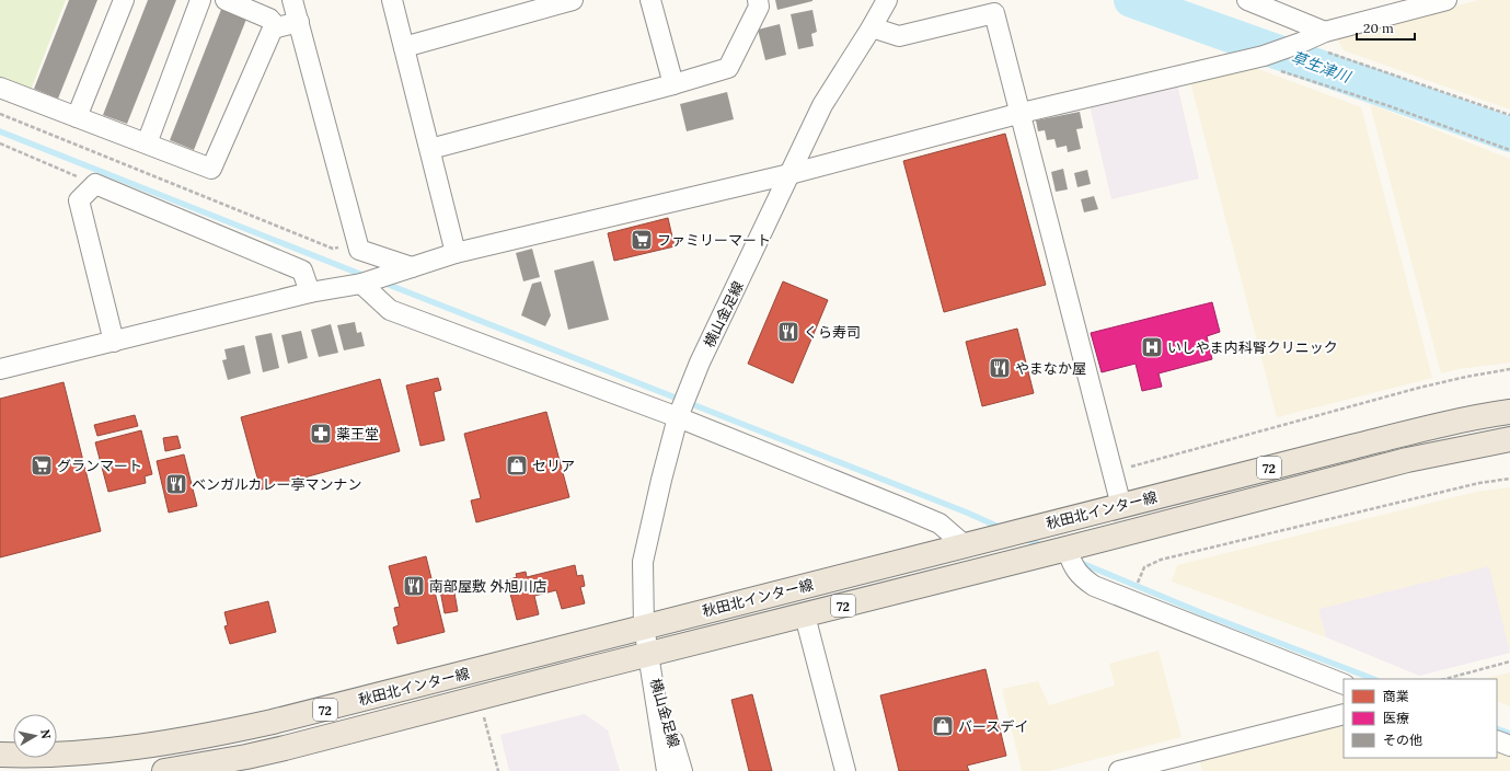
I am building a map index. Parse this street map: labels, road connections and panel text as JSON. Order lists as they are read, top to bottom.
{
  "streets": {
    "main road": ["72", "秋田北インター線"],
    "street": ["横山金足線"]
  },
  "crossings": [
    ["横山金足線", "秋田北インター線"]
  ],
  "water": ["草生津川"],
  "places": {
    "supermarket": ["ファミリーマート", "グランマート"],
    "restaurant": [
      "くら寿司",
      "やまなか屋",
      "ベンガルカレー亭マンナン",
      "南部屋敷 外旭川店"
    ],
    "hospital": ["いしやま内科腎クリニック"],
    "pharmacy": ["薬王堂"],
    "shop": ["セリア", "バースデイ"]
  },
  "legend": ["商業", "医療", "その他"],
  "scale_bar": "20 m",
  "north": "right"
}
